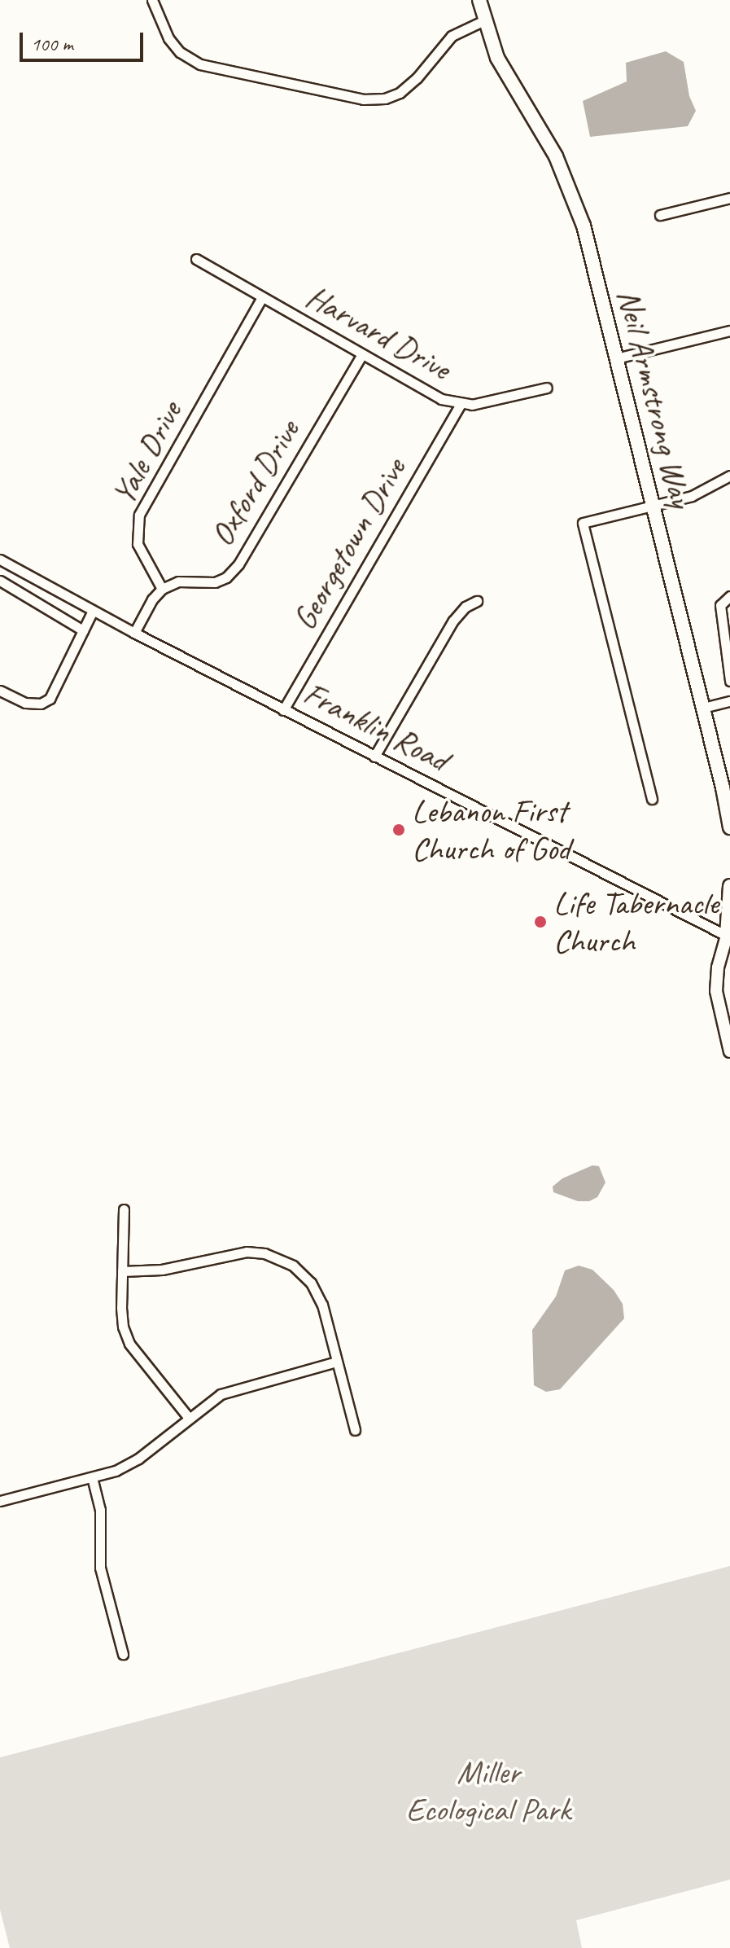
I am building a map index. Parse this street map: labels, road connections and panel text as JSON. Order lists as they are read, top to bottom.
{
  "streets": {
    "main road": ["Neil Armstrong Way"],
    "street": [
      "Harvard Drive",
      "Yale Drive",
      "Oxford Drive",
      "Georgetown Drive",
      "Franklin Road"
    ]
  },
  "crossings": [
    ["Harvard Drive", "Yale Drive"],
    ["Harvard Drive", "Oxford Drive"],
    ["Harvard Drive", "Georgetown Drive"],
    ["Yale Drive", "Oxford Drive"],
    ["Georgetown Drive", "Franklin Road"]
  ],
  "parks": ["Miller Ecological Park"],
  "places": ["Lebanon First Church of God", "Life Tabernacle Church"],
  "scale_bar": "100 m"
}
